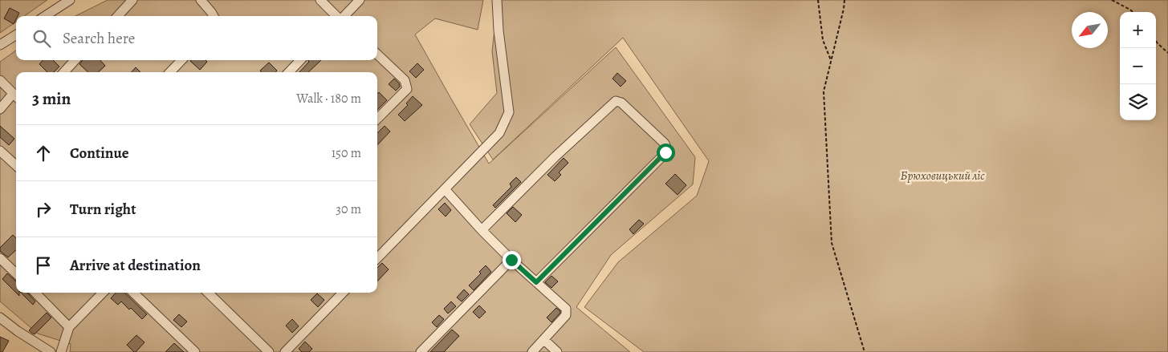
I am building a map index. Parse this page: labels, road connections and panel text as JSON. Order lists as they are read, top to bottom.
{
  "parks": ["Брюховицький ліс"],
  "north": "bottom left",
  "page": {
    "map_buttons": ["+", "−"],
    "search": "Search here",
    "heading": ["3 min", "Walk · 180 m"],
    "list": [
      ["Continue", "150 m"],
      ["Turn right", "30 m"],
      "Arrive at destination"
    ]
  }
}
